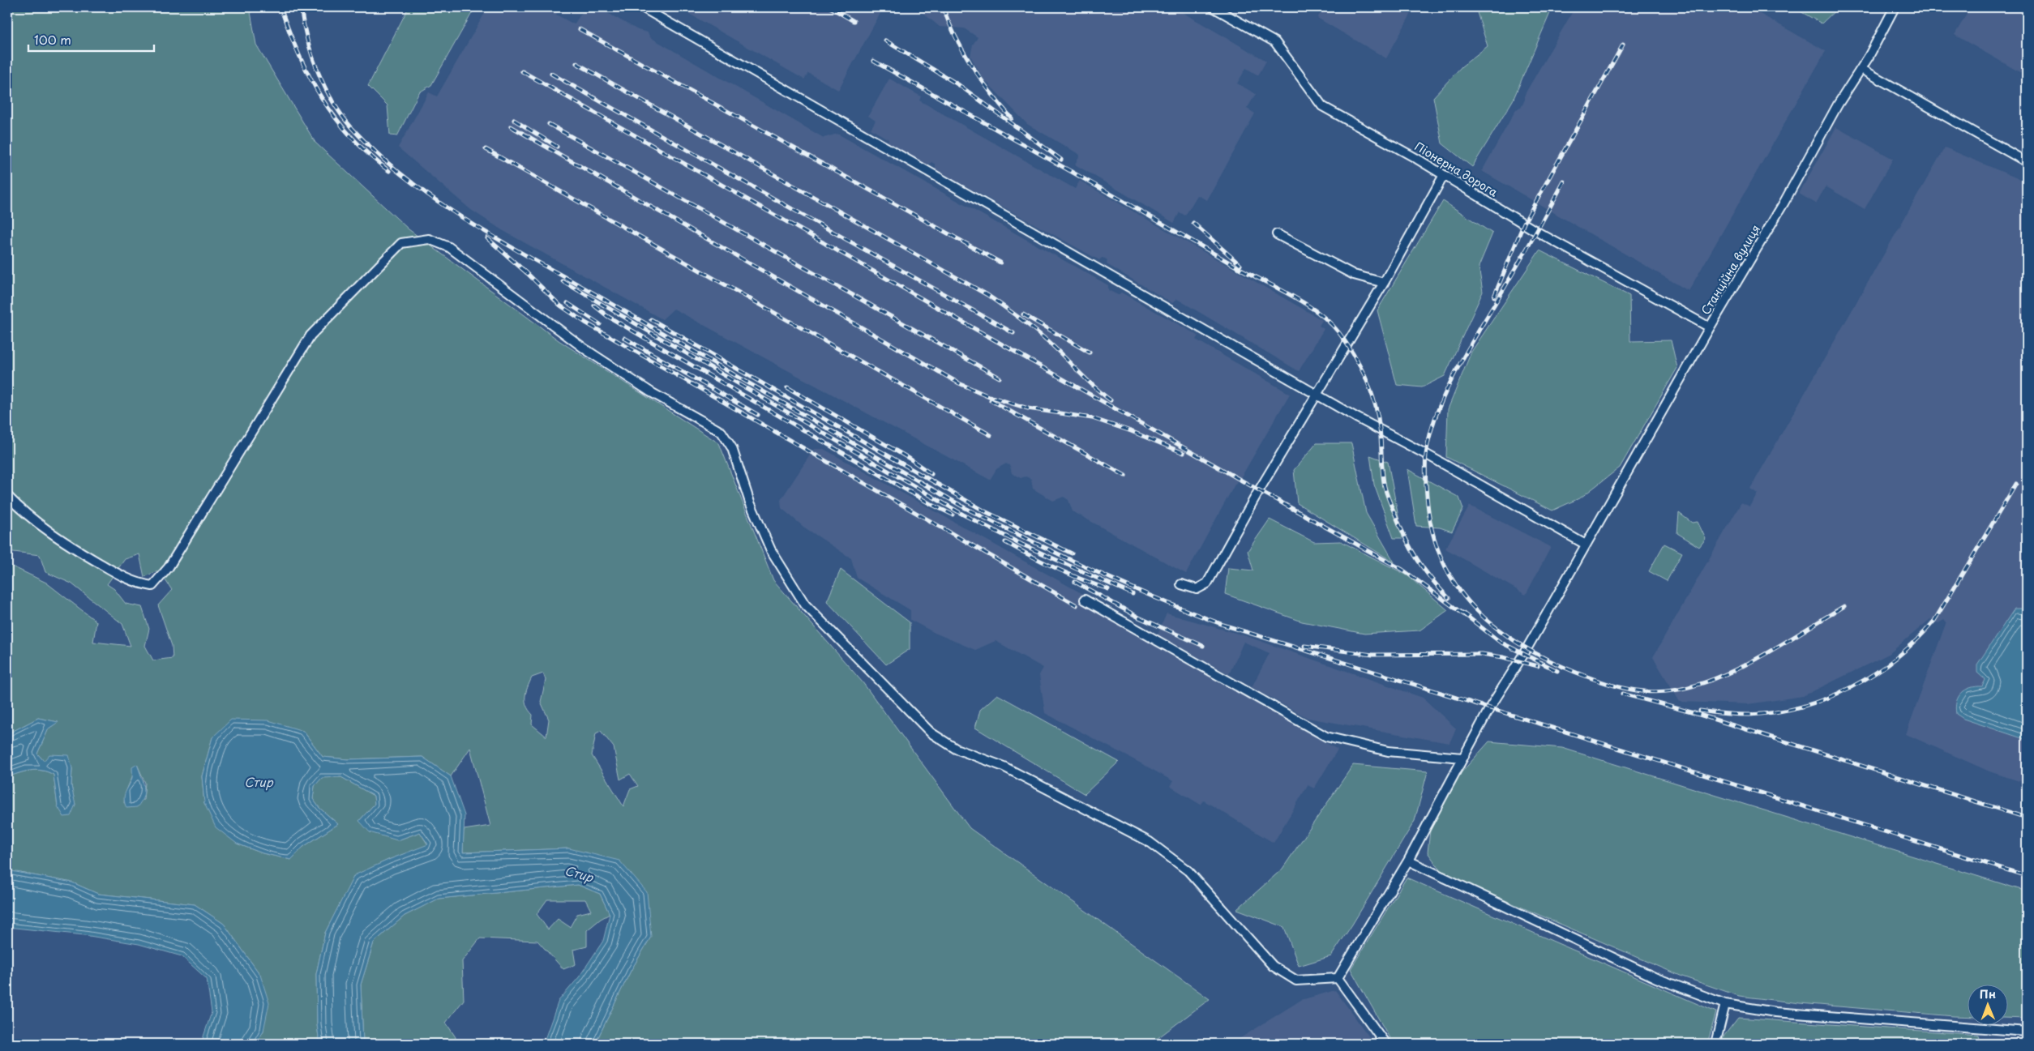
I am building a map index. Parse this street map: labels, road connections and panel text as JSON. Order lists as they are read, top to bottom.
{
  "streets": {
    "street": ["Піонерна дорога", "Станційна вулиця"]
  },
  "crossings": [
    ["Піонерна дорога", "Станційна вулиця"]
  ],
  "water": ["Стир"],
  "scale_bar": "100 m",
  "north": "top"
}
